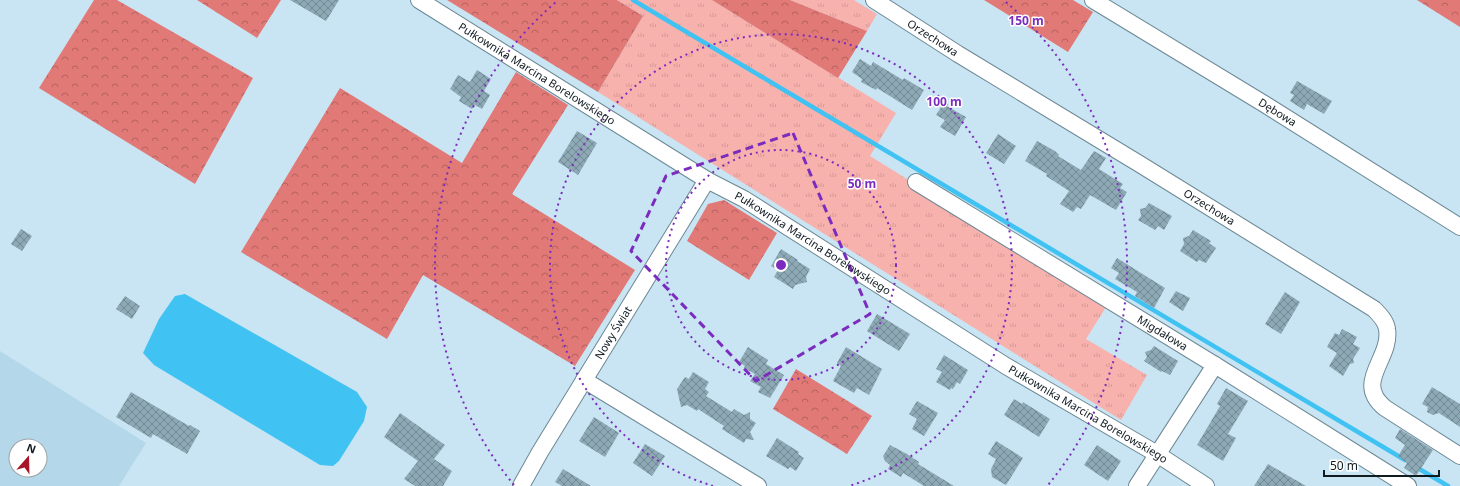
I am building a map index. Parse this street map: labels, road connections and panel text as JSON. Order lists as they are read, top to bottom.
{
  "streets": {
    "street": [
      "Orzechowa",
      "Pułkownika Marcina Borelowskiego",
      "Dębowa",
      "Nowy Świat",
      "Migdałowa"
    ]
  },
  "crossings": [
    ["Pułkownika Marcina Borelowskiego", "Nowy Świat"]
  ],
  "scale_bar": "50 m",
  "north": "top",
  "rings": ["150 m", "100 m", "50 m"]
}
